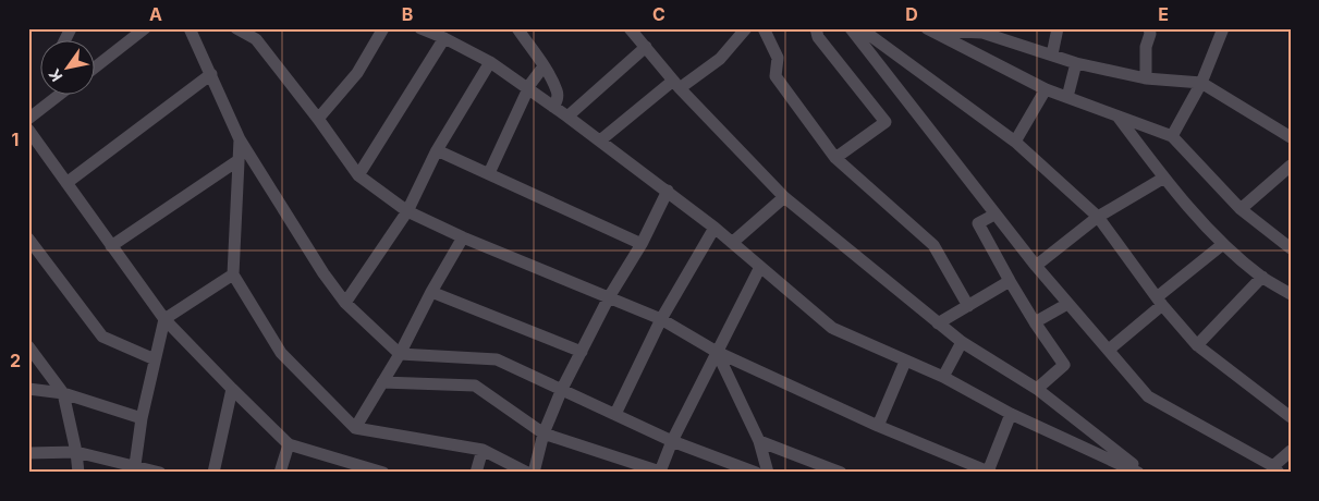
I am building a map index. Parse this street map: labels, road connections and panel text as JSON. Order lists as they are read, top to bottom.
{
  "north": "bottom left",
  "grid": {
    "columns": [
      "A",
      "B",
      "C",
      "D",
      "E"
    ],
    "rows": ["1", "2"]
  }
}
